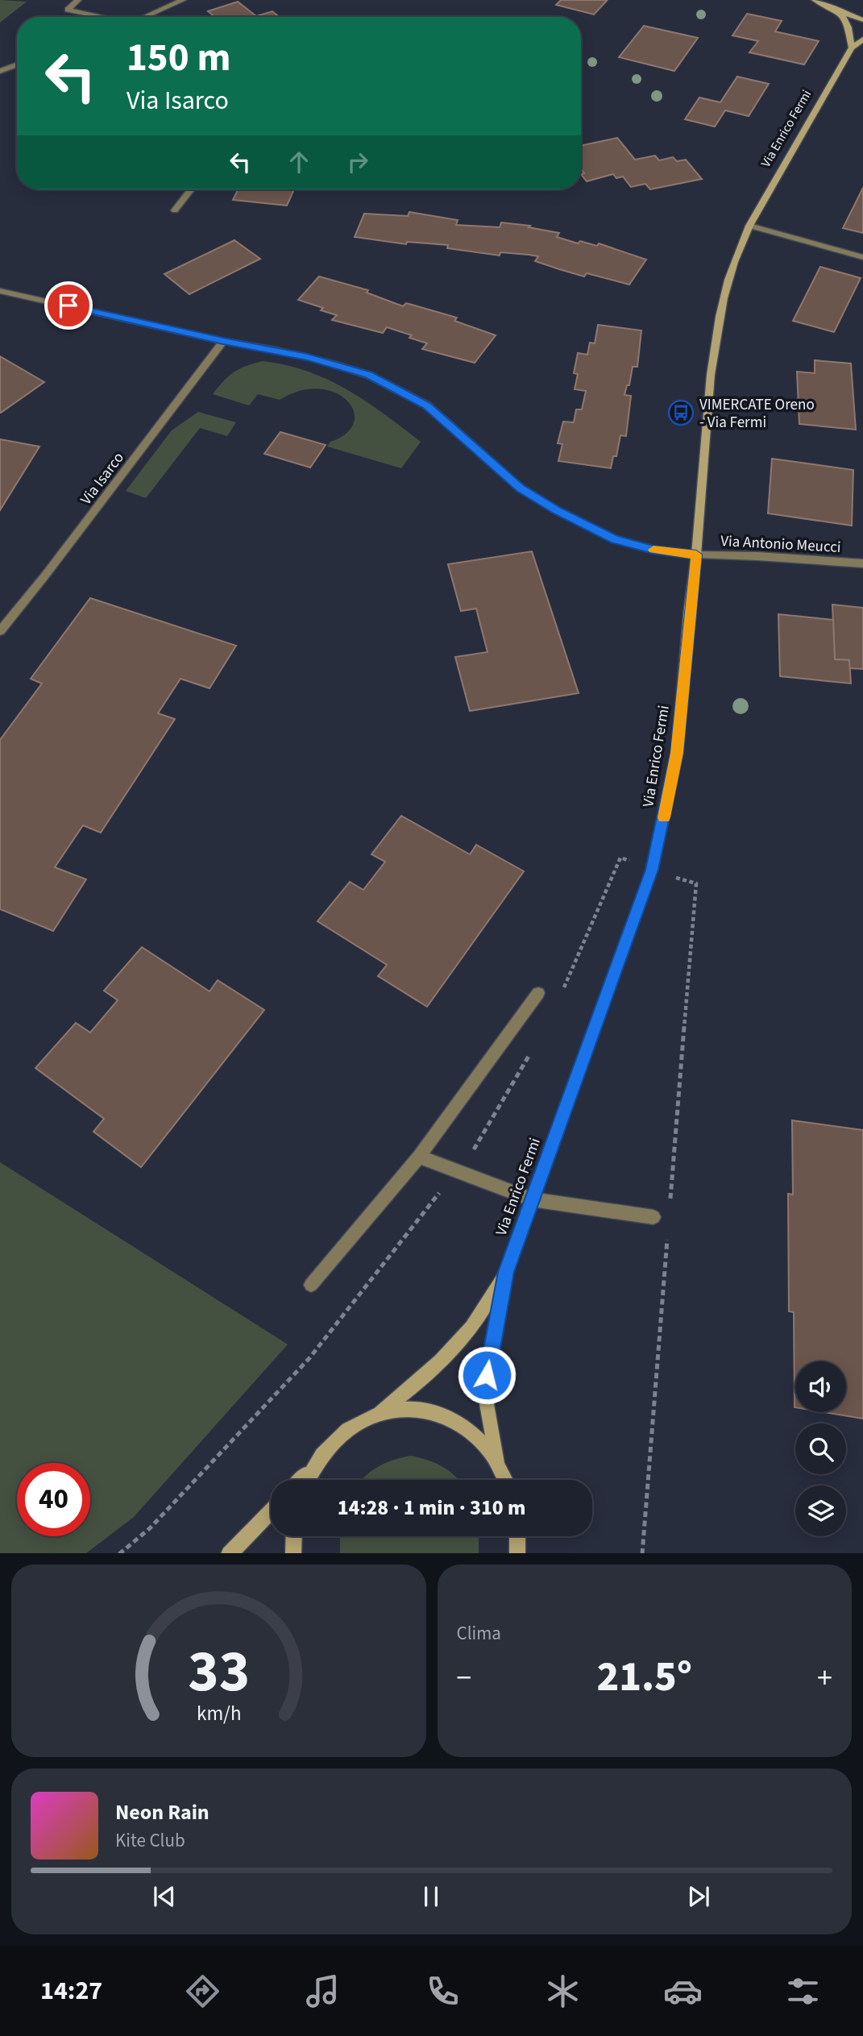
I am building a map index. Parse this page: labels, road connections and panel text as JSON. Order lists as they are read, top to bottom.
{
  "streets": {
    "street": ["Via Enrico Fermi", "Via Isarco", "Via Antonio Meucci"]
  },
  "crossings": [
    ["Via Enrico Fermi", "Via Antonio Meucci"]
  ],
  "places": {
    "bus stop": ["VIMERCATE Oreno - Via Fermi"]
  },
  "page": {
    "turn": ["150 m", "Via Isarco"],
    "limit": "40",
    "trip": "14:28 · 1 min · 310 m",
    "tile": "Clima",
    "heat": ["−", "21.5°", "+"],
    "song": ["Neon Rain", "Kite Club"],
    "tabs": "14:27",
    "gauge": ["33", "km/h"]
  }
}
